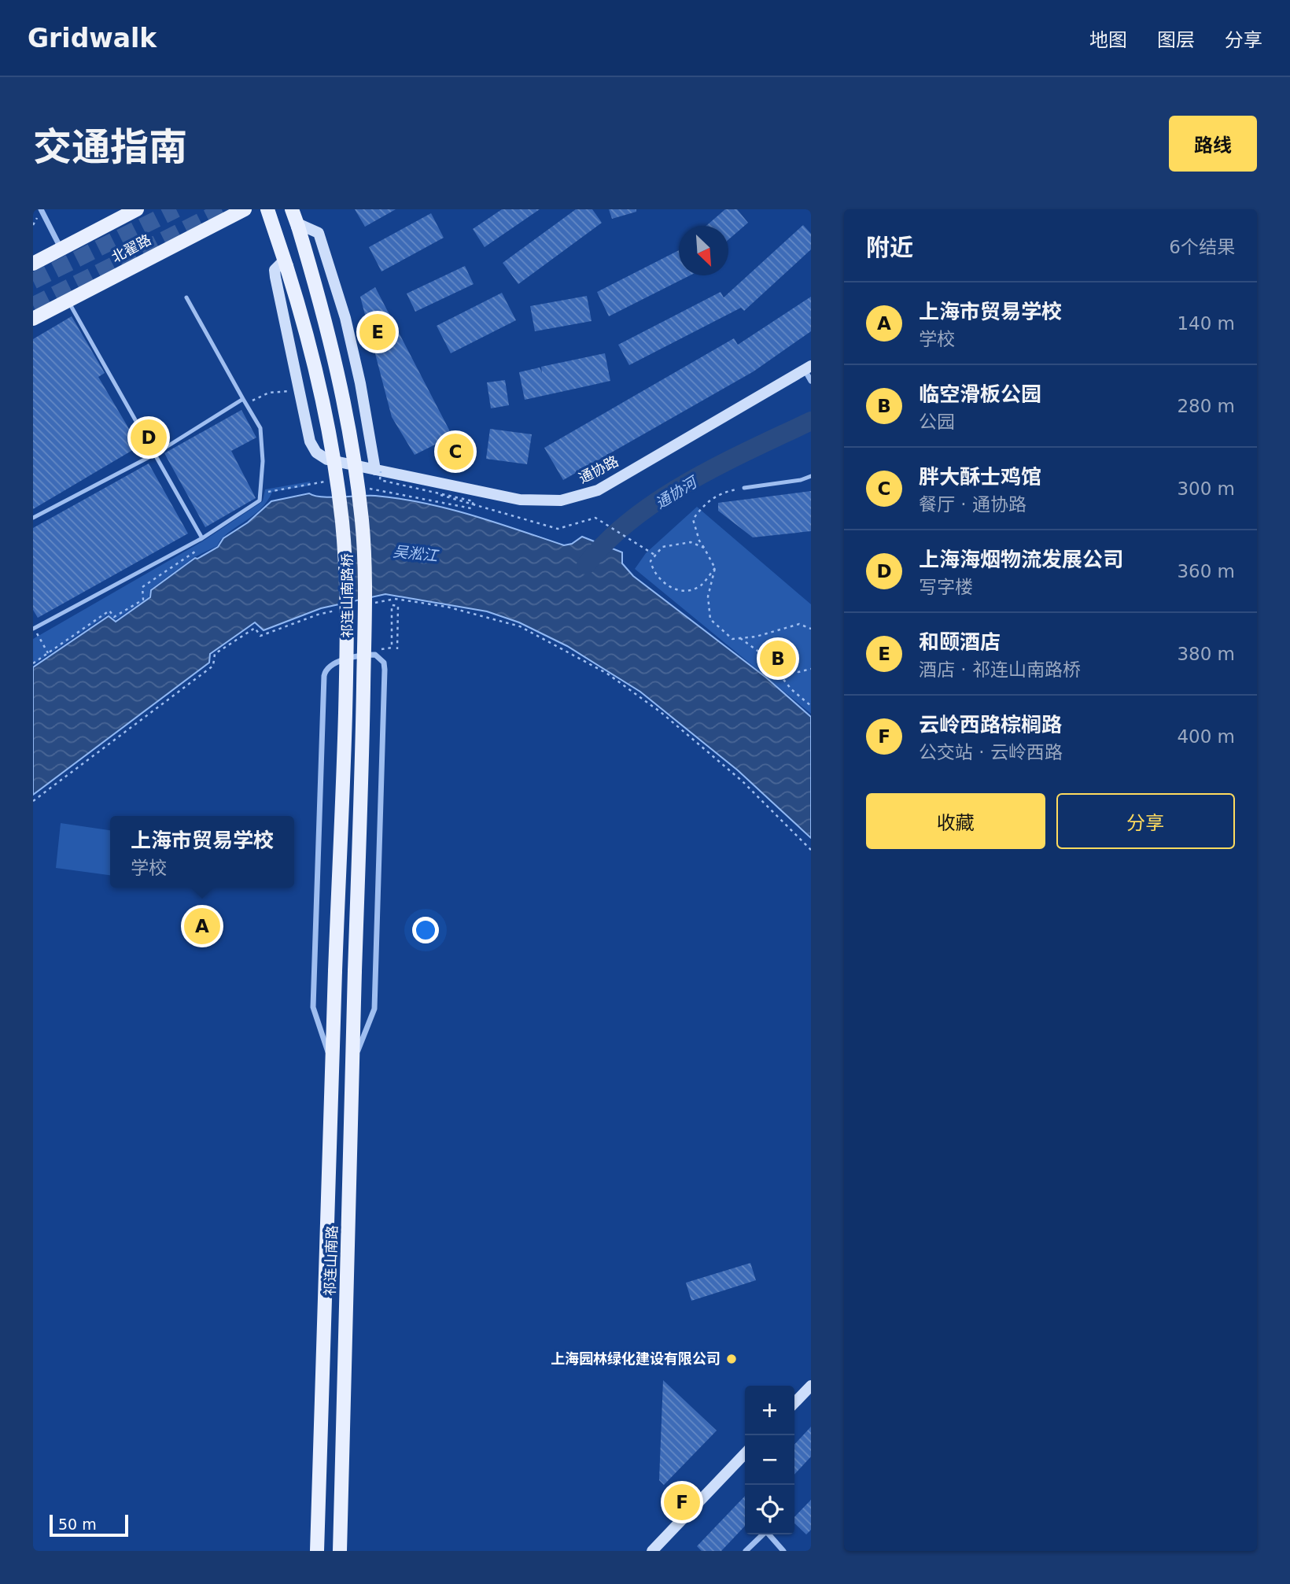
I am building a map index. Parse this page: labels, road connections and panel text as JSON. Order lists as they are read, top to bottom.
{
  "streets": {
    "main road": ["北翟路", "祁连山南路桥", "祁连山南路"],
    "street": ["通协路"]
  },
  "crossings": [
    ["通协路", "祁连山南路桥"],
    ["祁连山南路桥", "祁连山南路"]
  ],
  "water": ["通协河", "吴淞江"],
  "places": ["上海园林绿化建设有限公司"],
  "scale_bar": "50 m",
  "north": "bottom right",
  "page": {
    "header": "Gridwalk",
    "nav": ["地图", "图层", "分享"],
    "title": "交通指南",
    "buttons": [
      "路线",
      ["收藏", "分享"]
    ],
    "heading": ["附近", "6个结果"],
    "list": [
      {
        "mark": "A",
        "name": "上海市贸易学校",
        "note": "学校",
        "value": "140 m"
      },
      {
        "mark": "B",
        "name": "临空滑板公园",
        "note": "公园",
        "value": "280 m"
      },
      {
        "mark": "C",
        "name": "胖大酥士鸡馆",
        "note": "餐厅 · 通协路",
        "value": "300 m"
      },
      {
        "mark": "D",
        "name": "上海海烟物流发展公司",
        "note": "写字楼",
        "value": "360 m"
      },
      {
        "mark": "E",
        "name": "和颐酒店",
        "note": "酒店 · 祁连山南路桥",
        "value": "380 m"
      },
      {
        "mark": "F",
        "name": "云岭西路棕榈路",
        "note": "公交站 · 云岭西路",
        "value": "400 m"
      }
    ],
    "pins": [
      "E",
      "D",
      "C",
      "B",
      "A",
      "F"
    ],
    "popup": ["上海市贸易学校", "学校"],
    "map_buttons": ["+", "−"],
    "scale": "50 m"
  }
}
